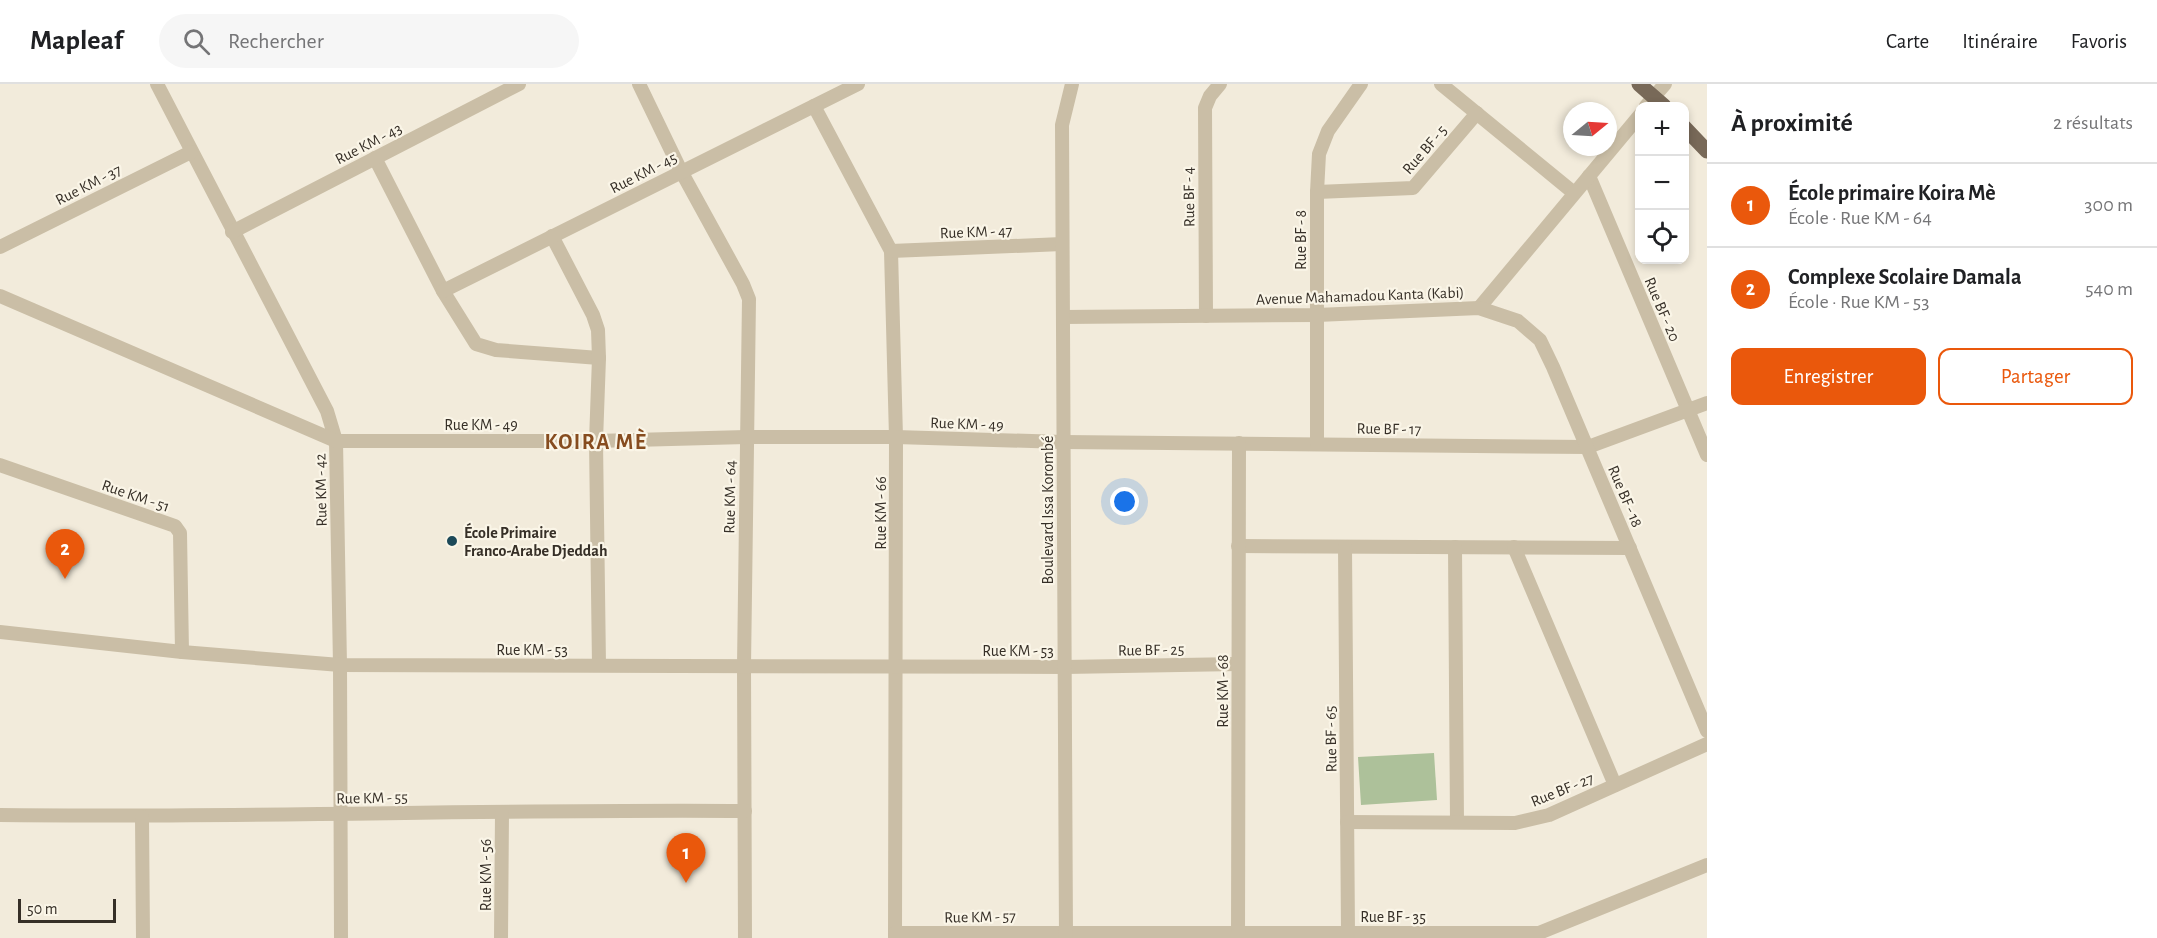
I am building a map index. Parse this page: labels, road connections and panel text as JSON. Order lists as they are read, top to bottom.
{
  "streets": {
    "street": [
      "Rue KM - 43",
      "Rue BF - 5",
      "Rue KM - 45",
      "Rue KM - 37",
      "Rue BF - 4",
      "Rue KM - 47",
      "Rue BF - 8",
      "Avenue Mahamadou Kanta (Kabi)",
      "Rue BF - 20",
      "Rue KM - 49",
      "Rue BF - 17",
      "Rue KM - 42",
      "Rue KM - 51",
      "Rue BF - 18",
      "Rue KM - 64",
      "Boulevard Issa Korombé",
      "Rue KM - 66",
      "Rue KM - 53",
      "Rue BF - 25",
      "Rue KM - 68",
      "Rue BF - 65",
      "Rue BF - 27",
      "Rue KM - 55",
      "Rue KM - 56",
      "Rue KM - 57",
      "Rue BF - 35"
    ]
  },
  "crossings": [
    ["Rue KM - 43", "Rue KM - 42"],
    ["Rue BF - 5", "Rue BF - 8"],
    ["Rue KM - 45", "Rue KM - 64"],
    ["Rue KM - 45", "Rue KM - 66"],
    ["Rue KM - 37", "Rue KM - 42"],
    ["Rue BF - 4", "Avenue Mahamadou Kanta (Kabi)"],
    ["Rue KM - 47", "Boulevard Issa Korombé"],
    ["Rue KM - 47", "Rue KM - 66"],
    ["Rue BF - 8", "Avenue Mahamadou Kanta (Kabi)"],
    ["Rue BF - 8", "Rue BF - 17"],
    ["Avenue Mahamadou Kanta (Kabi)", "Rue BF - 20"],
    ["Avenue Mahamadou Kanta (Kabi)", "Rue BF - 18"],
    ["Avenue Mahamadou Kanta (Kabi)", "Boulevard Issa Korombé"],
    ["Rue BF - 20", "Rue BF - 17"],
    ["Rue KM - 49", "Rue BF - 17"],
    ["Rue KM - 49", "Rue KM - 42"],
    ["Rue KM - 49", "Rue KM - 64"],
    ["Rue KM - 49", "Boulevard Issa Korombé"],
    ["Rue KM - 49", "Rue KM - 66"],
    ["Rue BF - 17", "Rue BF - 18"],
    ["Rue BF - 17", "Boulevard Issa Korombé"],
    ["Rue BF - 17", "Rue KM - 68"],
    ["Rue KM - 42", "Rue KM - 53"],
    ["Rue KM - 42", "Rue KM - 55"],
    ["Rue KM - 51", "Rue KM - 53"],
    ["Rue KM - 64", "Rue KM - 53"],
    ["Rue KM - 64", "Rue KM - 55"],
    ["Boulevard Issa Korombé", "Rue KM - 53"],
    ["Boulevard Issa Korombé", "Rue BF - 25"],
    ["Boulevard Issa Korombé", "Rue KM - 57"],
    ["Boulevard Issa Korombé", "Rue BF - 35"],
    ["Rue KM - 66", "Rue KM - 53"],
    ["Rue KM - 66", "Rue KM - 57"],
    ["Rue KM - 53", "Rue BF - 25"],
    ["Rue BF - 25", "Rue KM - 68"],
    ["Rue KM - 68", "Rue BF - 35"],
    ["Rue BF - 65", "Rue BF - 27"],
    ["Rue BF - 65", "Rue BF - 35"],
    ["Rue KM - 55", "Rue KM - 56"],
    ["Rue KM - 57", "Rue BF - 35"]
  ],
  "districts": ["KOIRA MÈ"],
  "places": ["École Primaire Franco-Arabe Djeddah"],
  "scale_bar": "50 m",
  "north": "right",
  "page": {
    "header": "Mapleaf",
    "search": "Rechercher",
    "nav": ["Carte", "Itinéraire", "Favoris"],
    "heading": ["À proximité", "2 résultats"],
    "map_buttons": ["+", "−"],
    "list": [
      {
        "mark": "1",
        "name": "École primaire Koira Mè",
        "note": "École · Rue KM - 64",
        "value": "300 m"
      },
      {
        "mark": "2",
        "name": "Complexe Scolaire Damala",
        "note": "École · Rue KM - 53",
        "value": "540 m"
      }
    ],
    "buttons": ["Enregistrer", "Partager"],
    "pins": ["2", "1"],
    "scale": "50 m"
  }
}
